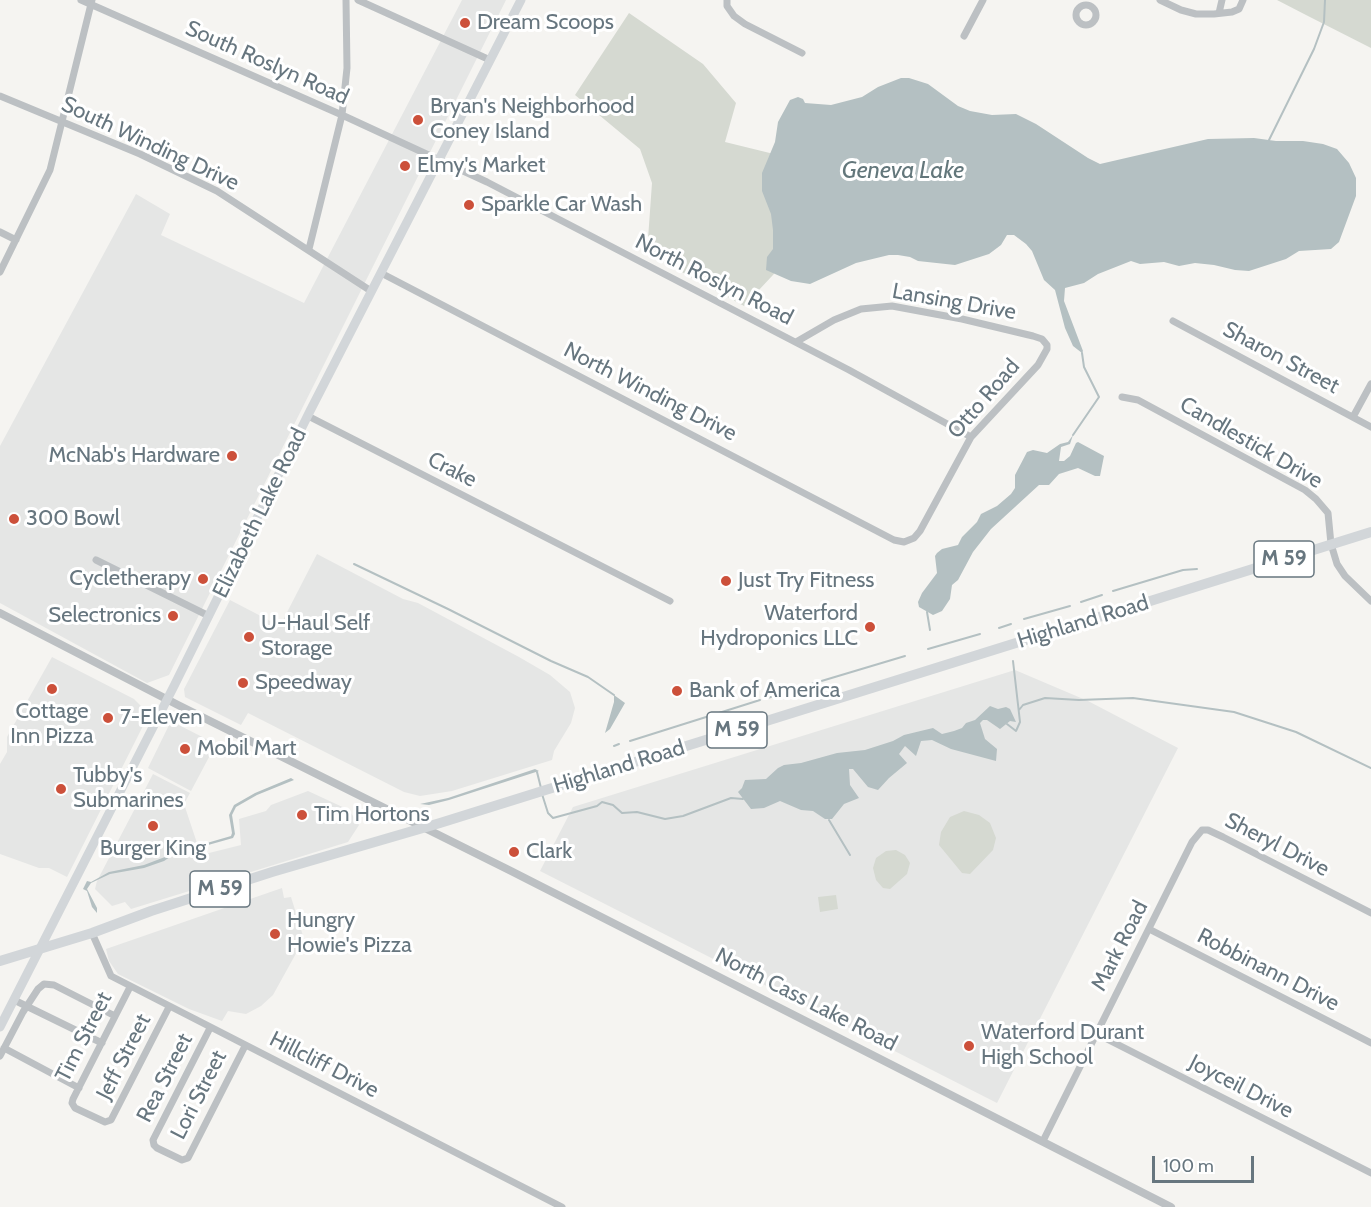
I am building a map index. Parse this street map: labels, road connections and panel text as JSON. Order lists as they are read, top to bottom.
{
  "streets": {
    "highway": ["M 59", "Highland Road"],
    "main road": ["Elizabeth Lake Road"],
    "street": [
      "South Roslyn Road",
      "South Winding Drive",
      "North Roslyn Road",
      "Lansing Drive",
      "Sharon Street",
      "North Winding Drive",
      "Otto Road",
      "Candlestick Drive",
      "Crake",
      "Sheryl Drive",
      "Mark Road",
      "Robbinann Drive",
      "North Cass Lake Road",
      "Tim Street",
      "Jeff Street",
      "Hillcliff Drive",
      "Rea Street",
      "Joyceil Drive",
      "Lori Street"
    ]
  },
  "crossings": [
    ["South Roslyn Road", "North Roslyn Road"],
    ["South Roslyn Road", "Elizabeth Lake Road"],
    ["South Winding Drive", "Elizabeth Lake Road"],
    ["North Roslyn Road", "Lansing Drive"],
    ["North Roslyn Road", "Otto Road"],
    ["North Roslyn Road", "Elizabeth Lake Road"],
    ["Lansing Drive", "Otto Road"],
    ["North Winding Drive", "Otto Road"],
    ["North Winding Drive", "Elizabeth Lake Road"],
    ["Candlestick Drive", "Highland Road"],
    ["Crake", "Elizabeth Lake Road"],
    ["Elizabeth Lake Road", "M 59"],
    ["Elizabeth Lake Road", "Highland Road"],
    ["Elizabeth Lake Road", "North Cass Lake Road"],
    ["M 59", "Highland Road"],
    ["Highland Road", "North Cass Lake Road"],
    ["Highland Road", "Hillcliff Drive"],
    ["Sheryl Drive", "Mark Road"],
    ["Mark Road", "Robbinann Drive"],
    ["Mark Road", "North Cass Lake Road"],
    ["Mark Road", "Joyceil Drive"],
    ["Tim Street", "Jeff Street"],
    ["Tim Street", "Hillcliff Drive"],
    ["Jeff Street", "Hillcliff Drive"],
    ["Hillcliff Drive", "Rea Street"],
    ["Hillcliff Drive", "Lori Street"],
    ["Rea Street", "Lori Street"]
  ],
  "water": ["Geneva Lake"],
  "places": [
    "Dream Scoops",
    "Bryan's Neighborhood Coney Island",
    "Elmy's Market",
    "Sparkle Car Wash",
    "McNab's Hardware",
    "300 Bowl",
    "Cycletherapy",
    "Just Try Fitness",
    "Selectronics",
    "Waterford Hydroponics LLC",
    "U-Haul Self Storage",
    "Speedway",
    "Cottage Inn Pizza",
    "Bank of America",
    "7-Eleven",
    "Mobil Mart",
    "Tubby's Submarines",
    "Tim Hortons",
    "Burger King",
    "Clark",
    "Hungry Howie's Pizza",
    "Waterford Durant High School"
  ],
  "scale_bar": "100 m"
}
